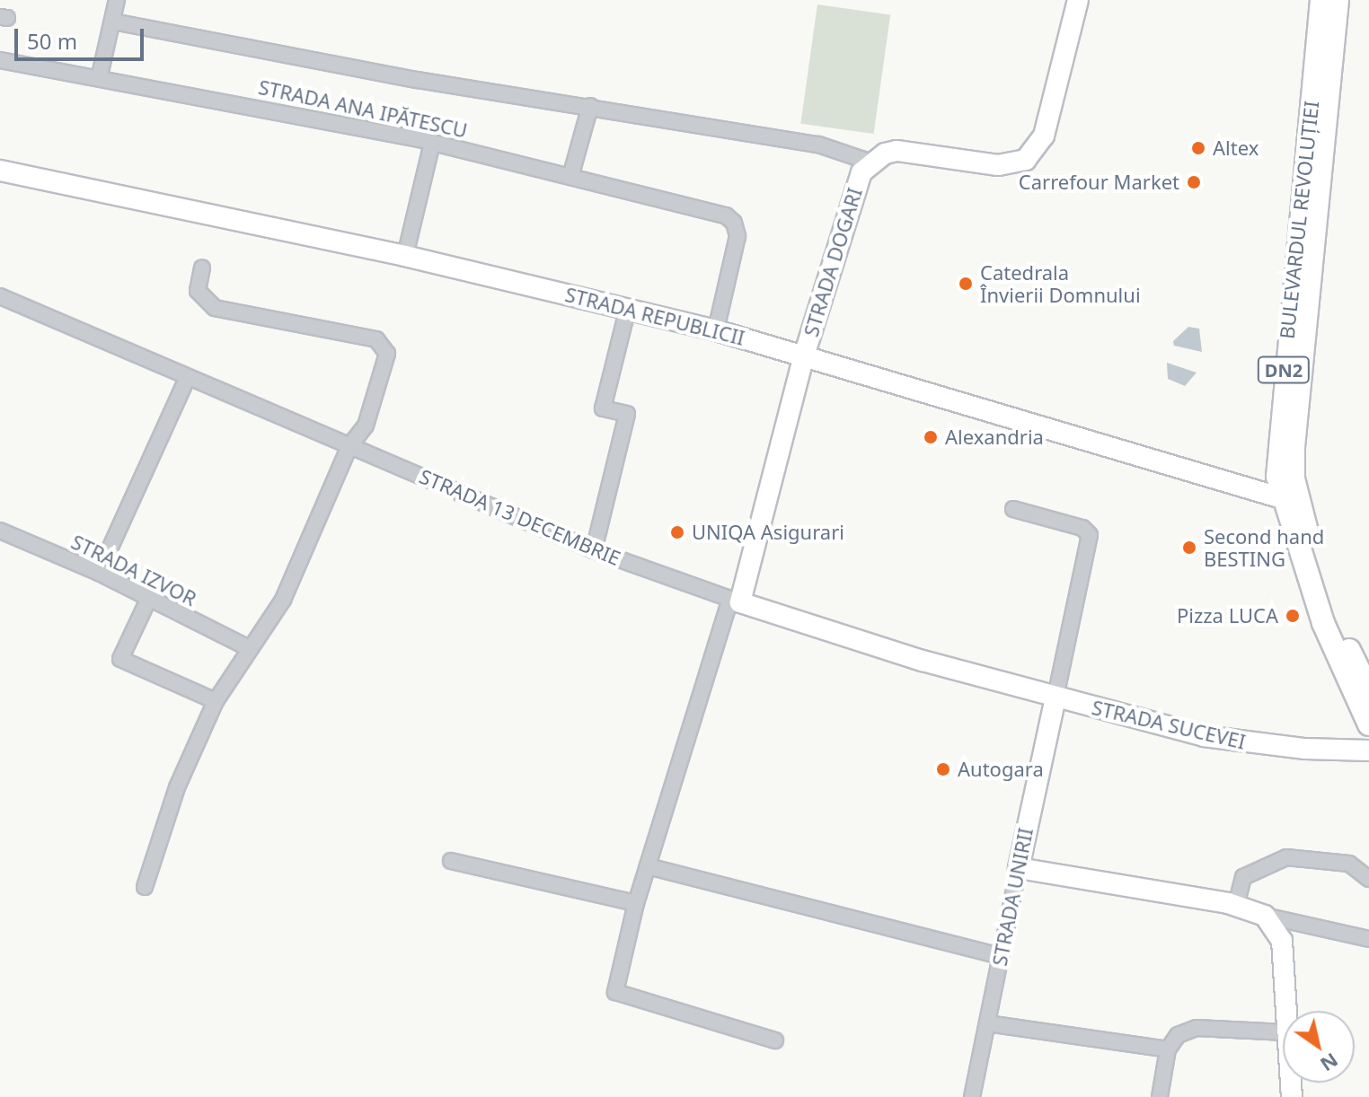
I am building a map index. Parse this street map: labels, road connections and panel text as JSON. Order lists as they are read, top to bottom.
{
  "streets": {
    "main road": ["BULEVARDUL REVOLUȚIEI", "DN2"],
    "street": [
      "STRADA ANA IPĂTESCU",
      "STRADA DOGARI",
      "STRADA REPUBLICII",
      "STRADA 13 DECEMBRIE",
      "STRADA IZVOR",
      "STRADA SUCEVEI",
      "STRADA UNIRII"
    ]
  },
  "crossings": [
    ["STRADA ANA IPĂTESCU", "STRADA REPUBLICII"],
    ["BULEVARDUL REVOLUȚIEI", "STRADA REPUBLICII"],
    ["STRADA DOGARI", "STRADA REPUBLICII"],
    ["STRADA DOGARI", "STRADA 13 DECEMBRIE"],
    ["STRADA 13 DECEMBRIE", "STRADA SUCEVEI"],
    ["STRADA 13 DECEMBRIE", "STRADA UNIRII"],
    ["STRADA SUCEVEI", "STRADA UNIRII"]
  ],
  "places": [
    "Altex",
    "Carrefour Market",
    "Catedrala Învierii Domnului",
    "Alexandria",
    "UNIQA Asigurari",
    "Second hand BESTING",
    "Pizza LUCA",
    "Autogara"
  ],
  "scale_bar": "50 m",
  "north": "bottom right"
}
